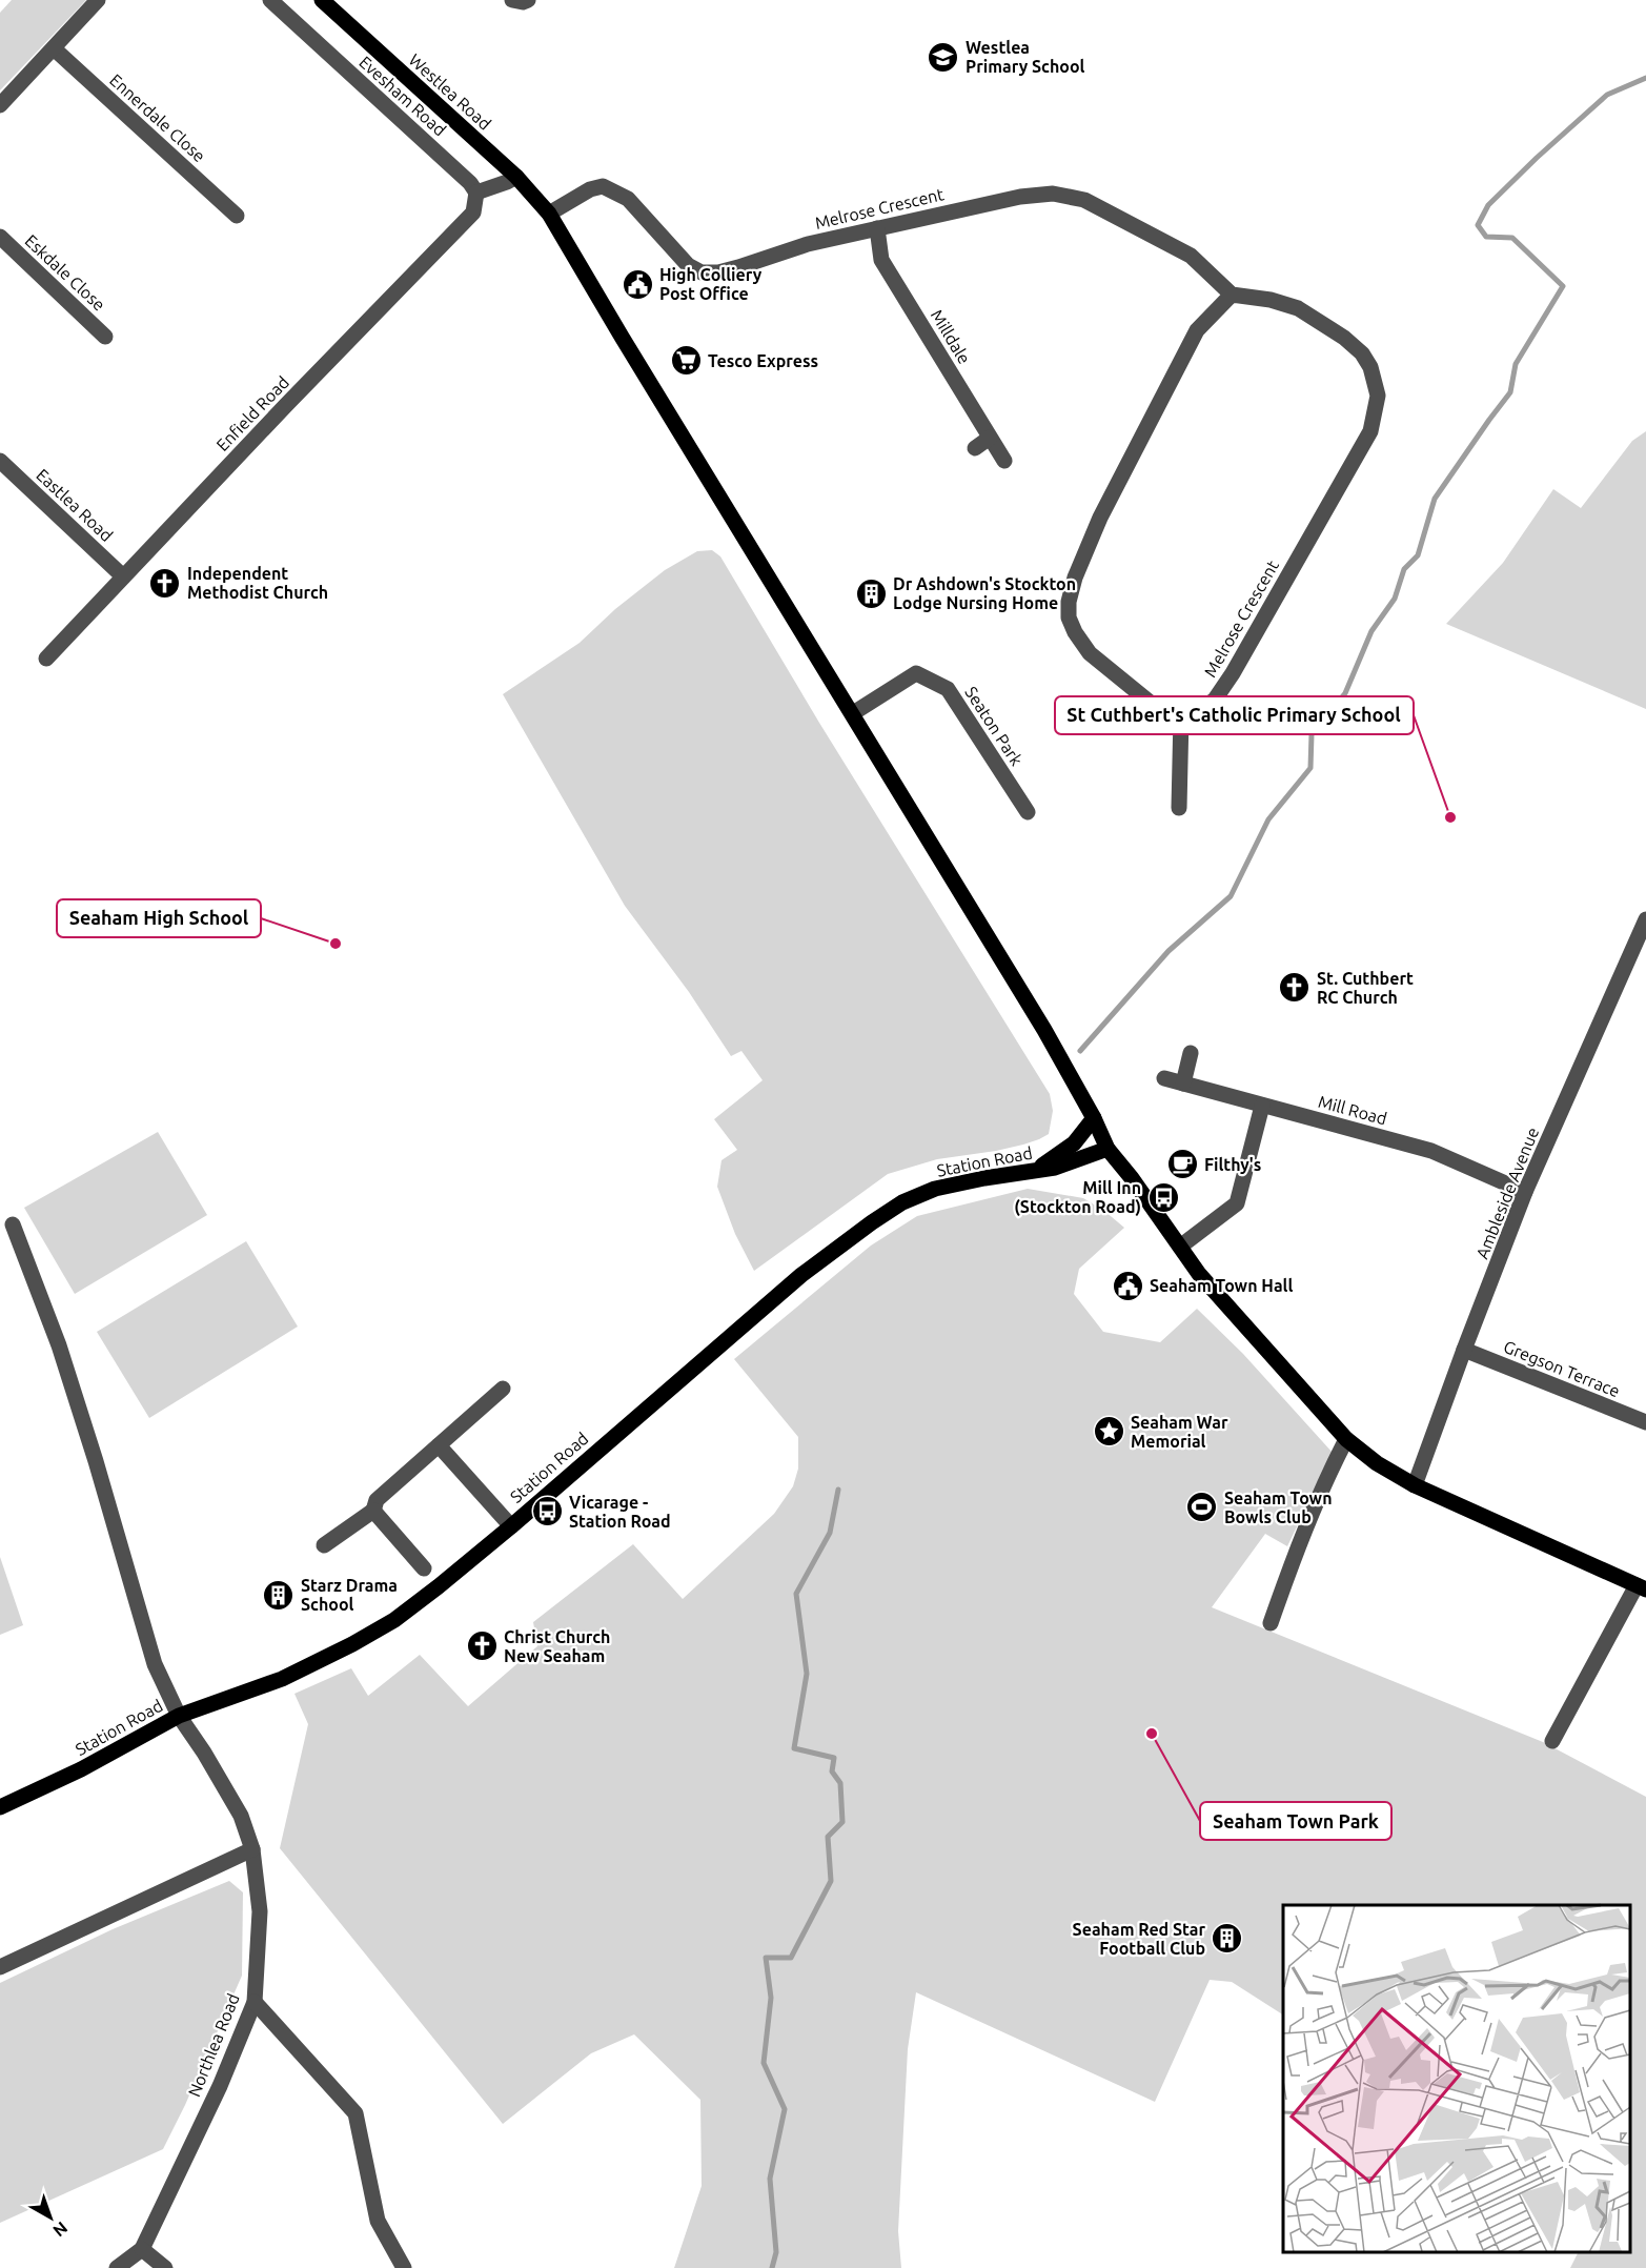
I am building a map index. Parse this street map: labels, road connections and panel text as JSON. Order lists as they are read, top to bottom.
{
  "streets": {
    "main road": ["Westlea Road", "Station Road"],
    "street": [
      "Evesham Road",
      "Ennerdale Close",
      "Melrose Crescent",
      "Eskdale Close",
      "Milldale",
      "Enfield Road",
      "Eastlea Road",
      "Seaton Park",
      "Mill Road",
      "Ambleside Avenue",
      "Gregson Terrace",
      "Northlea Road"
    ]
  },
  "crossings": [
    ["Westlea Road", "Melrose Crescent"],
    ["Westlea Road", "Seaton Park"],
    ["Westlea Road", "Station Road"],
    ["Westlea Road", "Ambleside Avenue"],
    ["Evesham Road", "Enfield Road"],
    ["Melrose Crescent", "Milldale"],
    ["Enfield Road", "Eastlea Road"],
    ["Mill Road", "Ambleside Avenue"],
    ["Station Road", "Northlea Road"],
    ["Ambleside Avenue", "Gregson Terrace"]
  ],
  "places": {
    "school or university": ["Westlea Primary School"],
    "public building": ["High Colliery Post Office", "Seaham Town Hall"],
    "supermarket": ["Tesco Express"],
    "church": ["Independent Methodist Church", "St. Cuthbert RC Church", "Christ Church New Seaham"],
    "building": ["Dr Ashdown's Stockton Lodge Nursing Home", "Starz Drama School", "Seaham Red Star Football Club"],
    "other": ["St Cuthbert's Catholic Primary School", "Seaham High School", "Seaham Town Park"],
    "cafe": ["Filthy's"],
    "bus stop": ["Mill Inn (Stockton Road)", "Vicarage - Station Road"],
    "place": ["Seaham War Memorial"],
    "sports": ["Seaham Town Bowls Club"]
  },
  "north": "bottom right"
}
